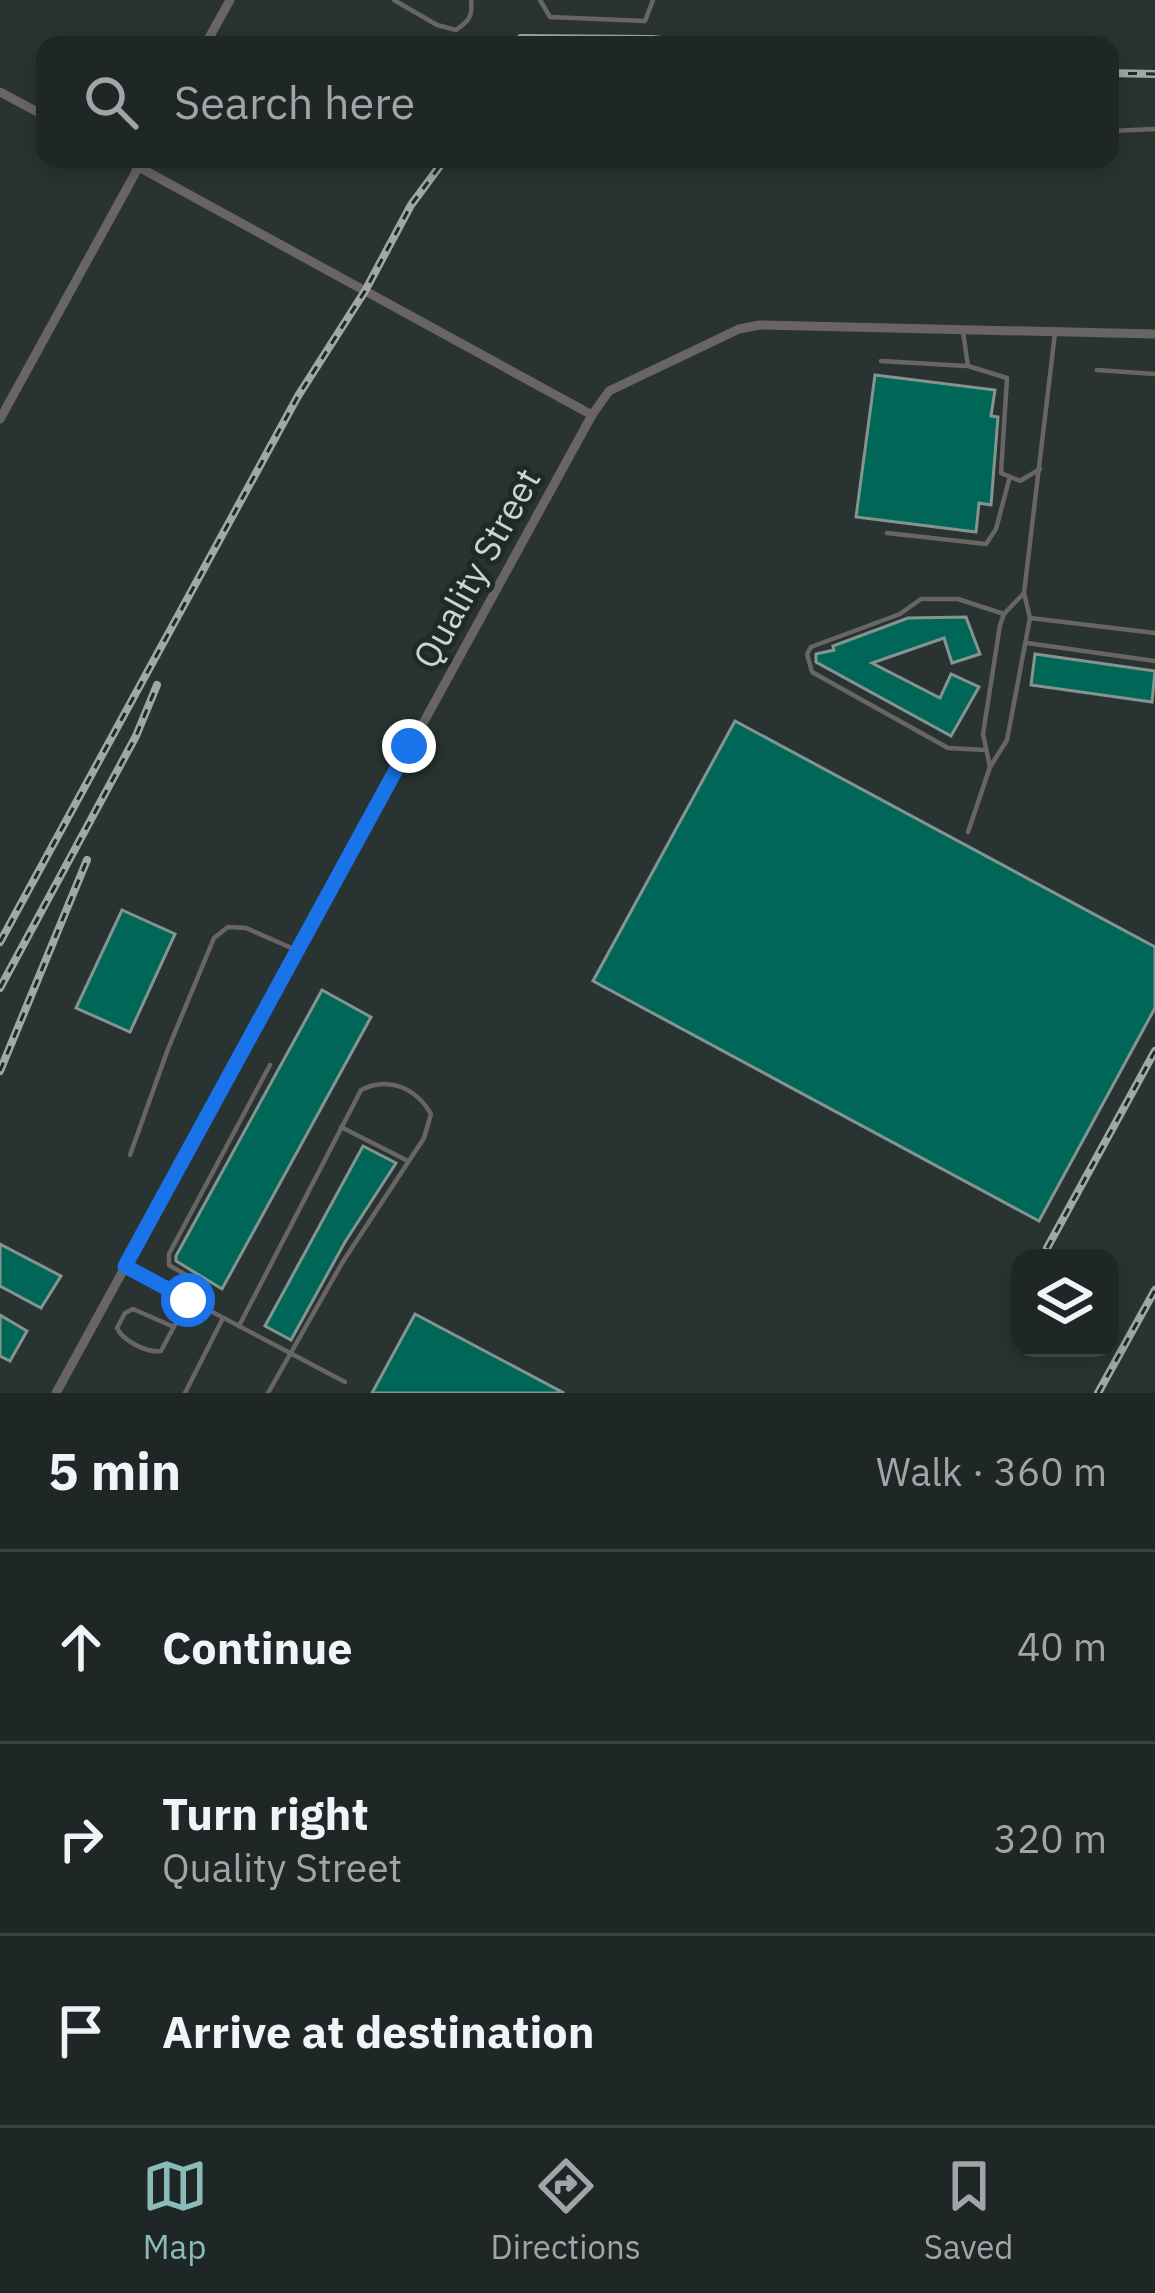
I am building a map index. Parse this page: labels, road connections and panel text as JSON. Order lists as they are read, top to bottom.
{
  "streets": {
    "street": ["Quality Street"]
  },
  "page": {
    "search": "Search here",
    "heading": ["5 min", "Walk · 360 m"],
    "list": [
      ["Continue", "40 m"],
      ["Turn right", "Quality Street", "320 m"],
      "Arrive at destination"
    ],
    "nav": ["Map", "Directions", "Saved"]
  }
}
